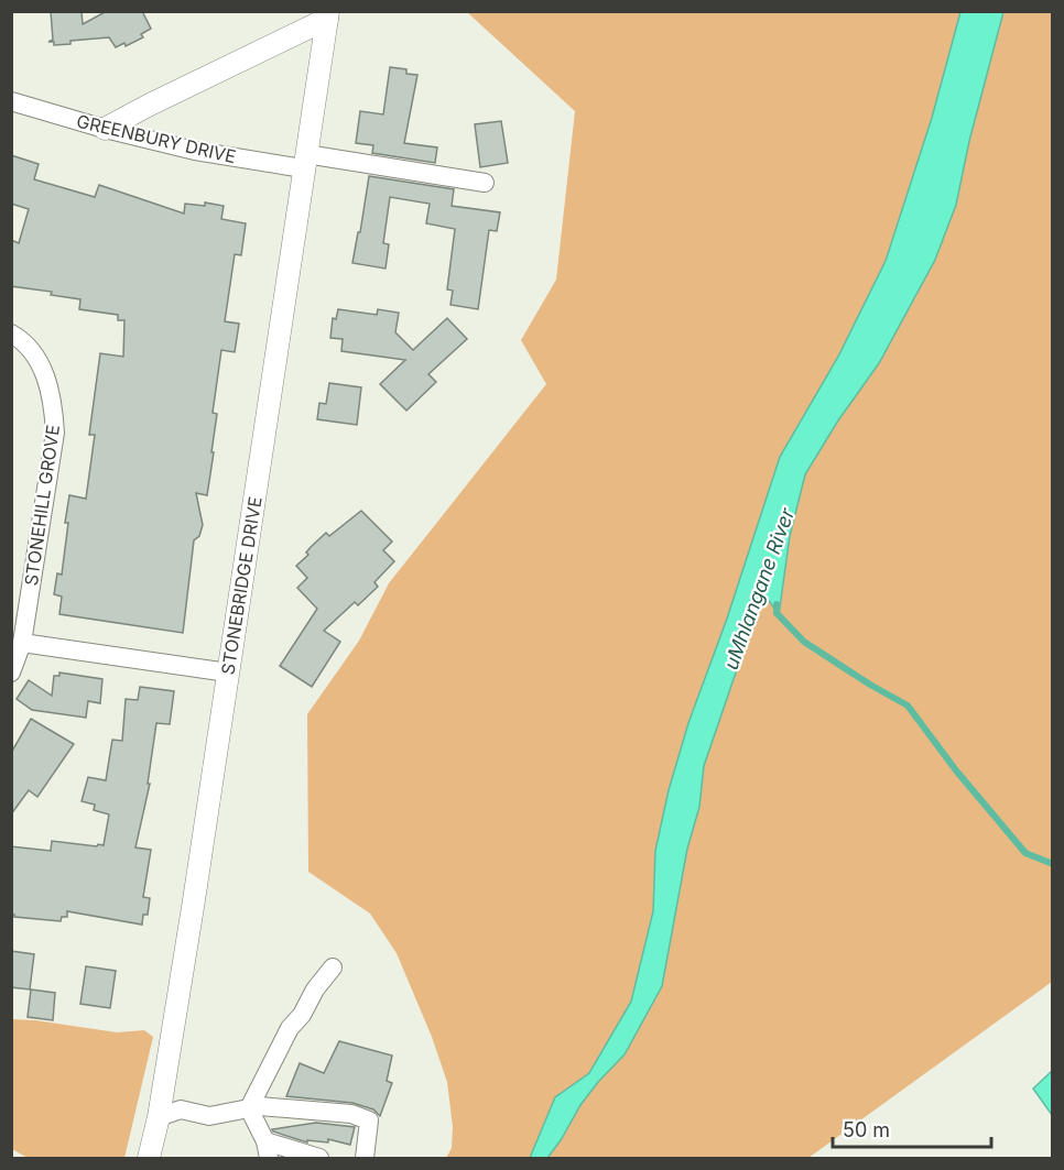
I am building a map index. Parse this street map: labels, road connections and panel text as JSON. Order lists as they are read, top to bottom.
{
  "streets": {
    "street": ["GREENBURY DRIVE", "STONEHILL GROVE", "STONEBRIDGE DRIVE"]
  },
  "crossings": [
    ["GREENBURY DRIVE", "STONEBRIDGE DRIVE"]
  ],
  "water": ["uMhlangane River"],
  "scale_bar": "50 m"
}
